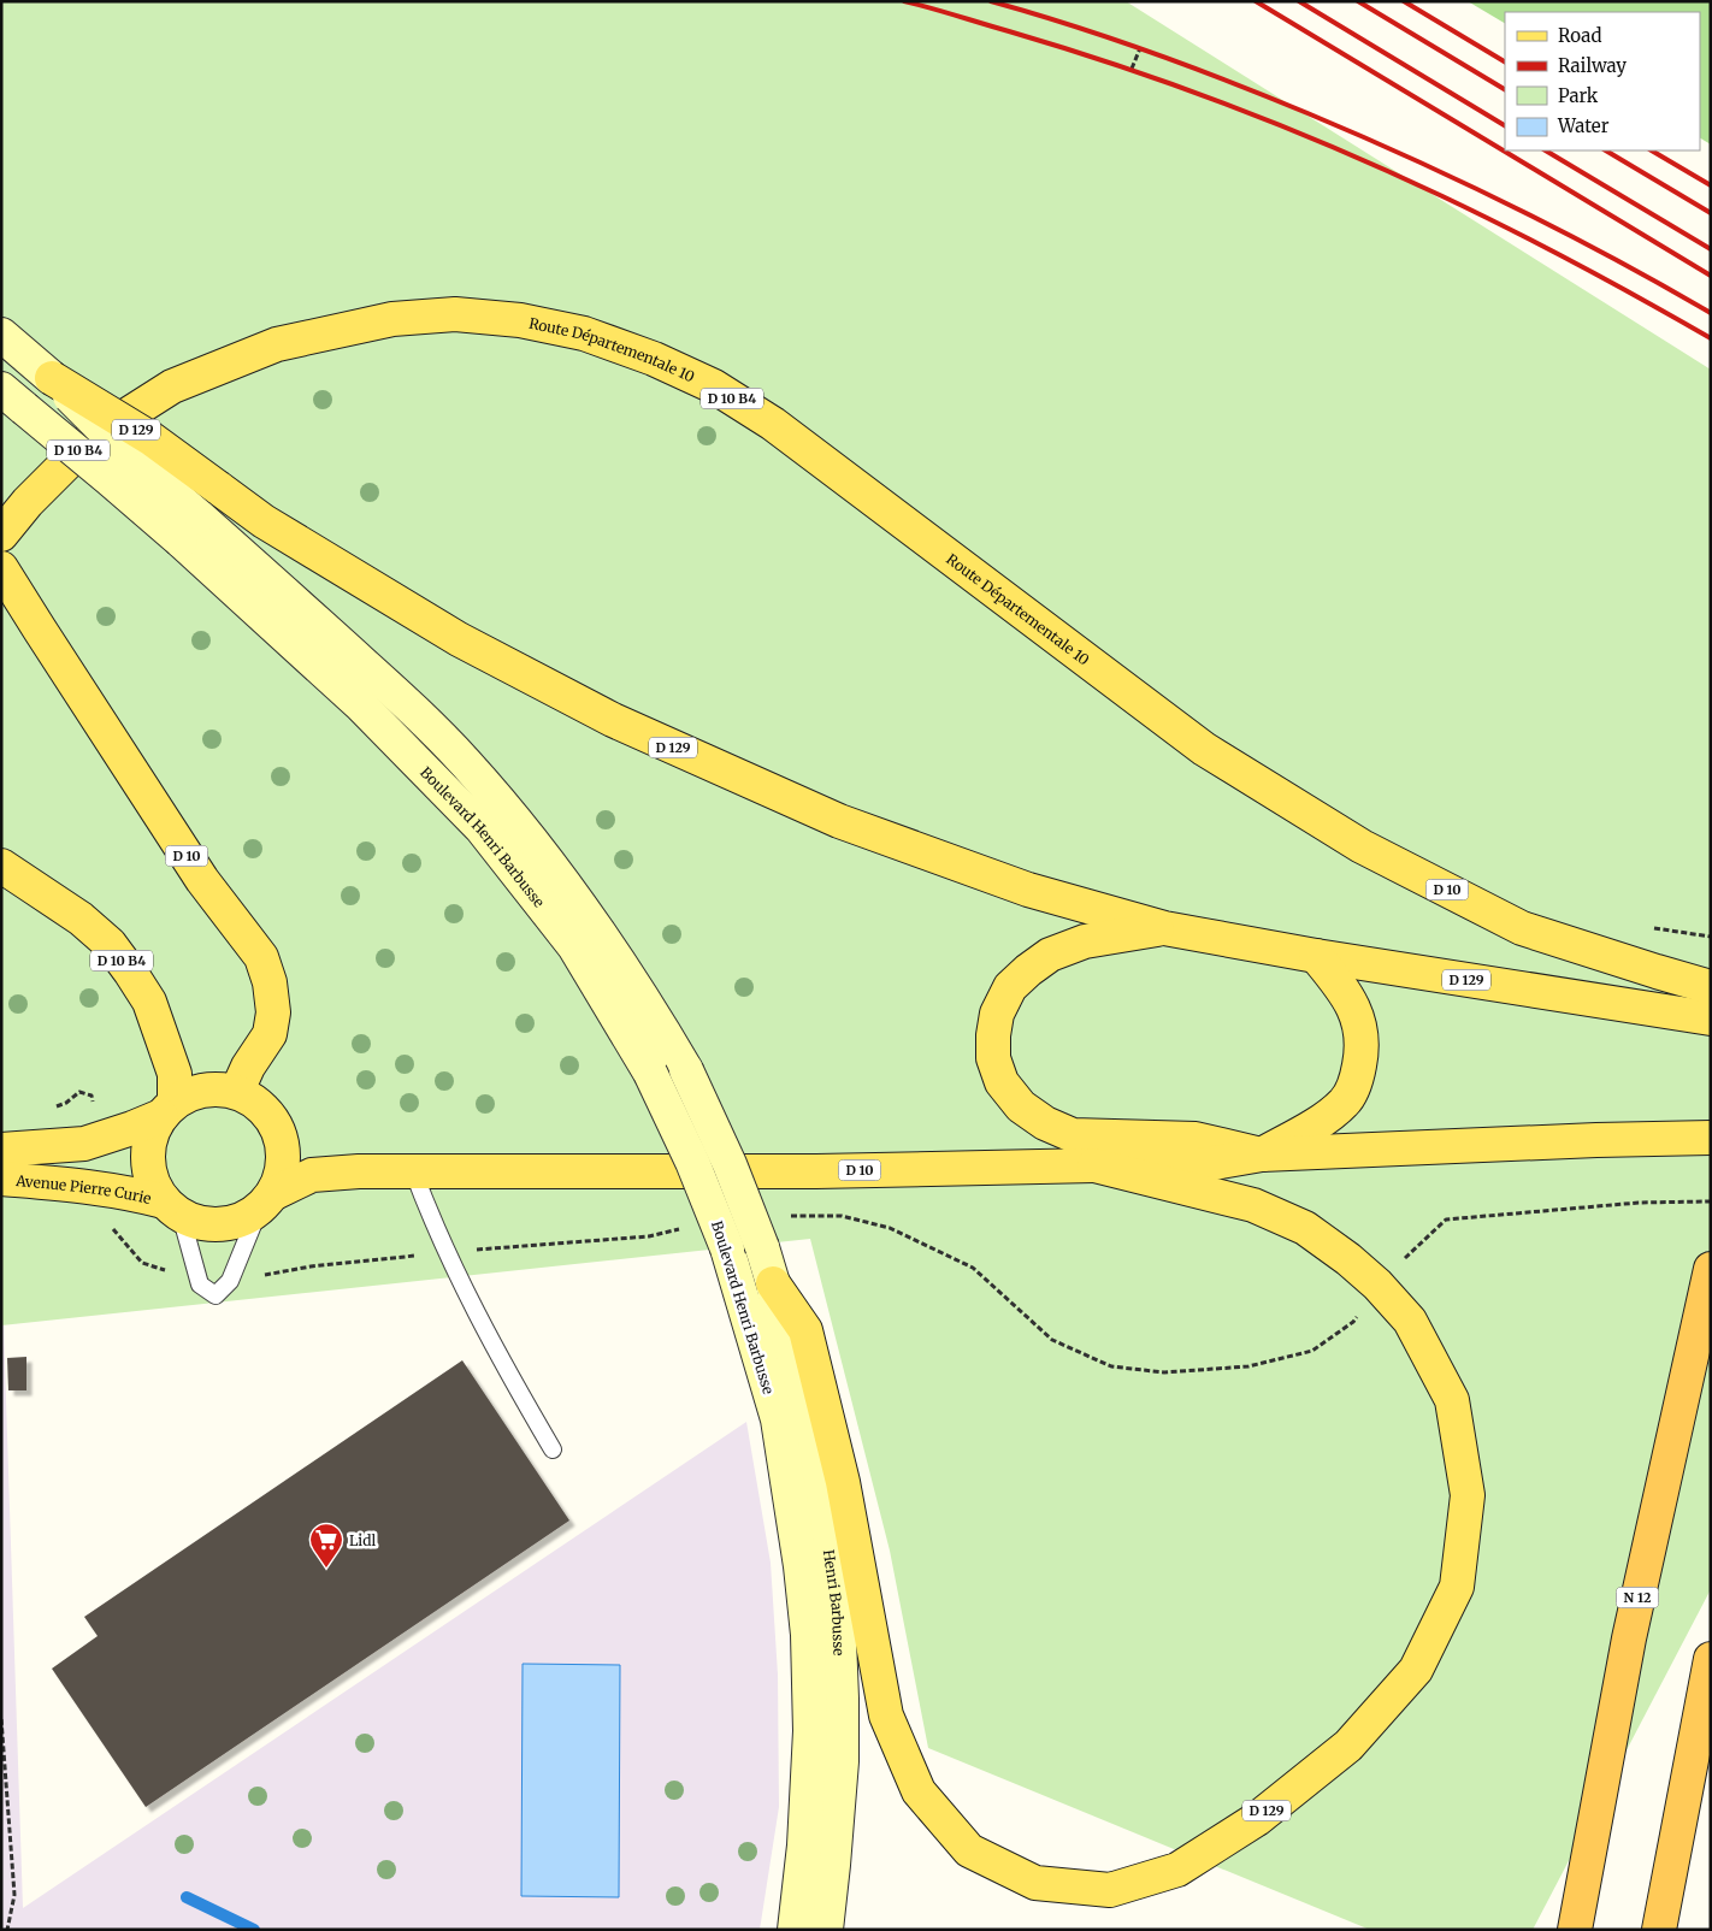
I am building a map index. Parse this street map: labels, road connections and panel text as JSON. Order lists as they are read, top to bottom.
{
  "streets": {
    "highway": ["N 12"],
    "main road": [
      "Route Départementale 10",
      "D 10 B4",
      "D 129",
      "Boulevard Henri Barbusse",
      "D 10",
      "Avenue Pierre Curie",
      "Henri Barbusse"
    ]
  },
  "crossings": [
    ["Route Départementale 10", "D 10"],
    ["D 10 B4", "D 10"],
    ["D 10 B4", "Avenue Pierre Curie"],
    ["D 129", "Boulevard Henri Barbusse"],
    ["D 129", "D 10"],
    ["D 129", "Henri Barbusse"],
    ["Boulevard Henri Barbusse", "Henri Barbusse"],
    ["D 10", "Avenue Pierre Curie"]
  ],
  "places": {
    "supermarket": ["Lidl"]
  },
  "legend": [
    "Road",
    "Railway",
    "Park",
    "Water"
  ]
}
